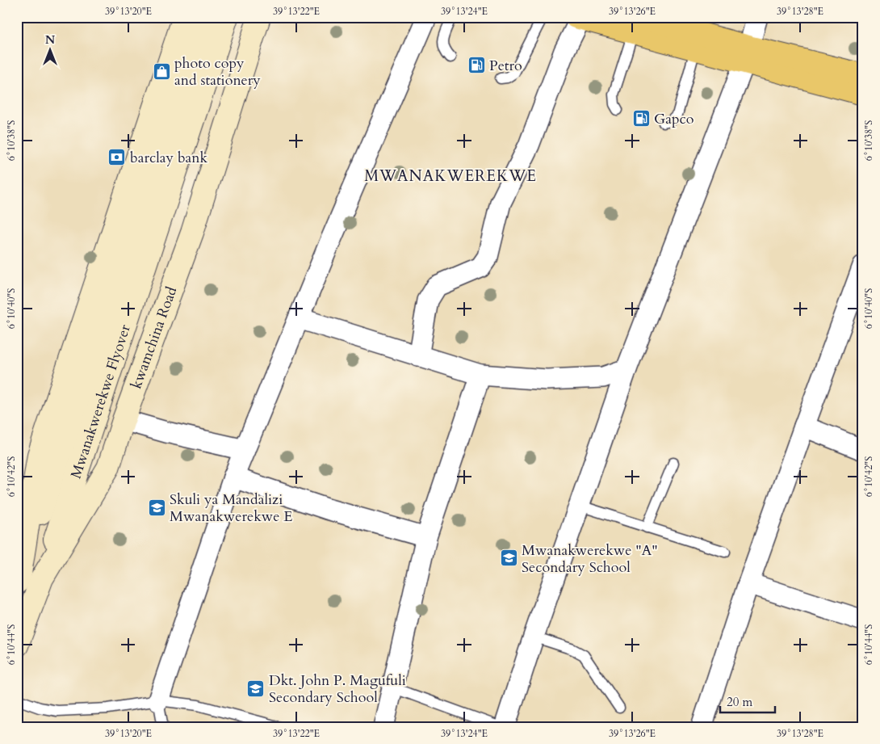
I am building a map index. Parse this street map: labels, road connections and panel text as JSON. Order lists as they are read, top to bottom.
{
  "streets": {
    "main road": ["kwamchina Road", "Mwanakwerekwe Flyover"]
  },
  "crossings": [
    ["kwamchina Road", "Mwanakwerekwe Flyover"]
  ],
  "districts": ["MWANAKWEREKWE"],
  "places": {
    "fuel station": ["Petro", "Gapco"],
    "shop": ["photo copy and stationery"],
    "bank": ["barclay bank"],
    "school or university": ["Skuli ya Mandalizi Mwanakwerekwe E", "Mwanakwerekwe \"A\" Secondary School", "Dkt. John P. Magufuli Secondary School"]
  },
  "scale_bar": "20 m",
  "north": "top",
  "coordinates": [
    "39°13'20\"E",
    "39°13'22\"E",
    "39°13'24\"E",
    "39°13'26\"E",
    "39°13'28\"E",
    "6°10'38\"S",
    "6°10'40\"S",
    "6°10'42\"S",
    "6°10'44\"S"
  ]
}
